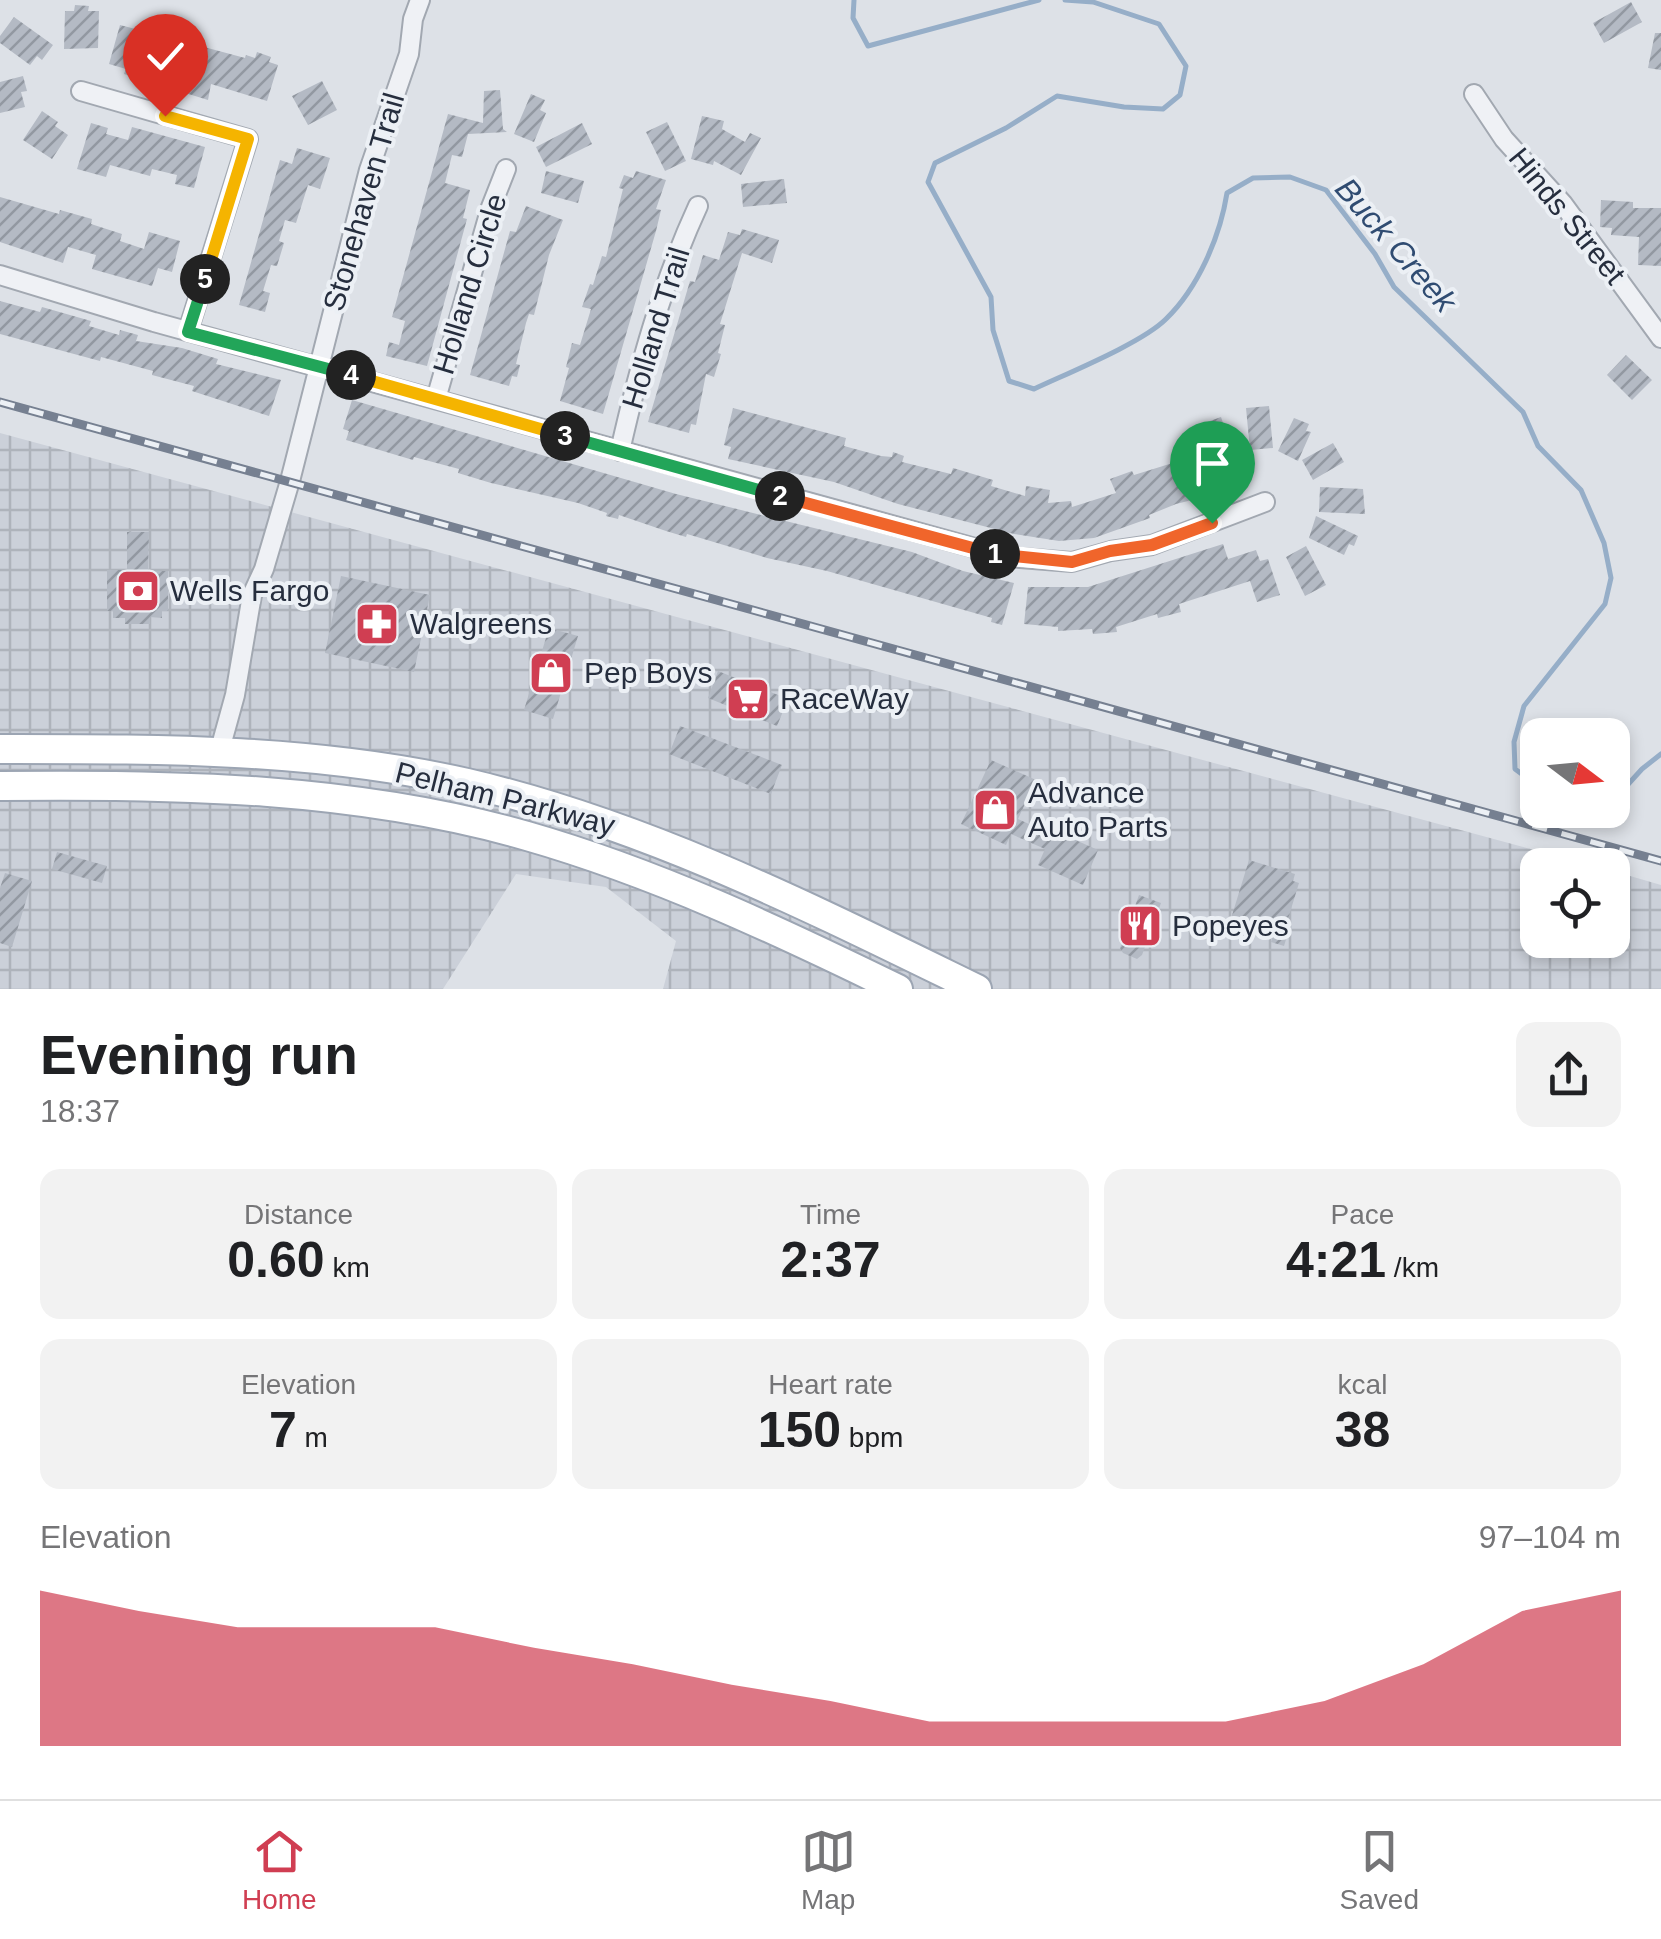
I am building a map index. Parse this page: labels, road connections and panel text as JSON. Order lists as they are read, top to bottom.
{
  "streets": {
    "main road": ["Pelham Parkway"],
    "street": [
      "Stonehaven Trail",
      "Hinds Street",
      "Holland Circle",
      "Holland Trail"
    ]
  },
  "crossings": [
    ["Stonehaven Trail", "Pelham Parkway"]
  ],
  "water": ["Buck Creek"],
  "places": {
    "bank": ["Wells Fargo"],
    "pharmacy": ["Walgreens"],
    "shop": ["Pep Boys", "Advance Auto Parts"],
    "supermarket": ["RaceWay"],
    "restaurant": ["Popeyes"]
  },
  "north": "right",
  "page": {
    "pins": [
      "5",
      "4",
      "3",
      "2",
      "1"
    ],
    "heading": ["Evening run", "18:37"],
    "stats": [
      ["Distance", "0.60 km"],
      ["Time", "2:37"],
      ["Pace", "4:21 /km"],
      ["Elevation", "7 m"],
      ["Heart rate", "150 bpm"],
      ["kcal", "38"]
    ],
    "chart": ["Elevation", "97–104 m"],
    "tabs": ["Home", "Map", "Saved"]
  }
}
